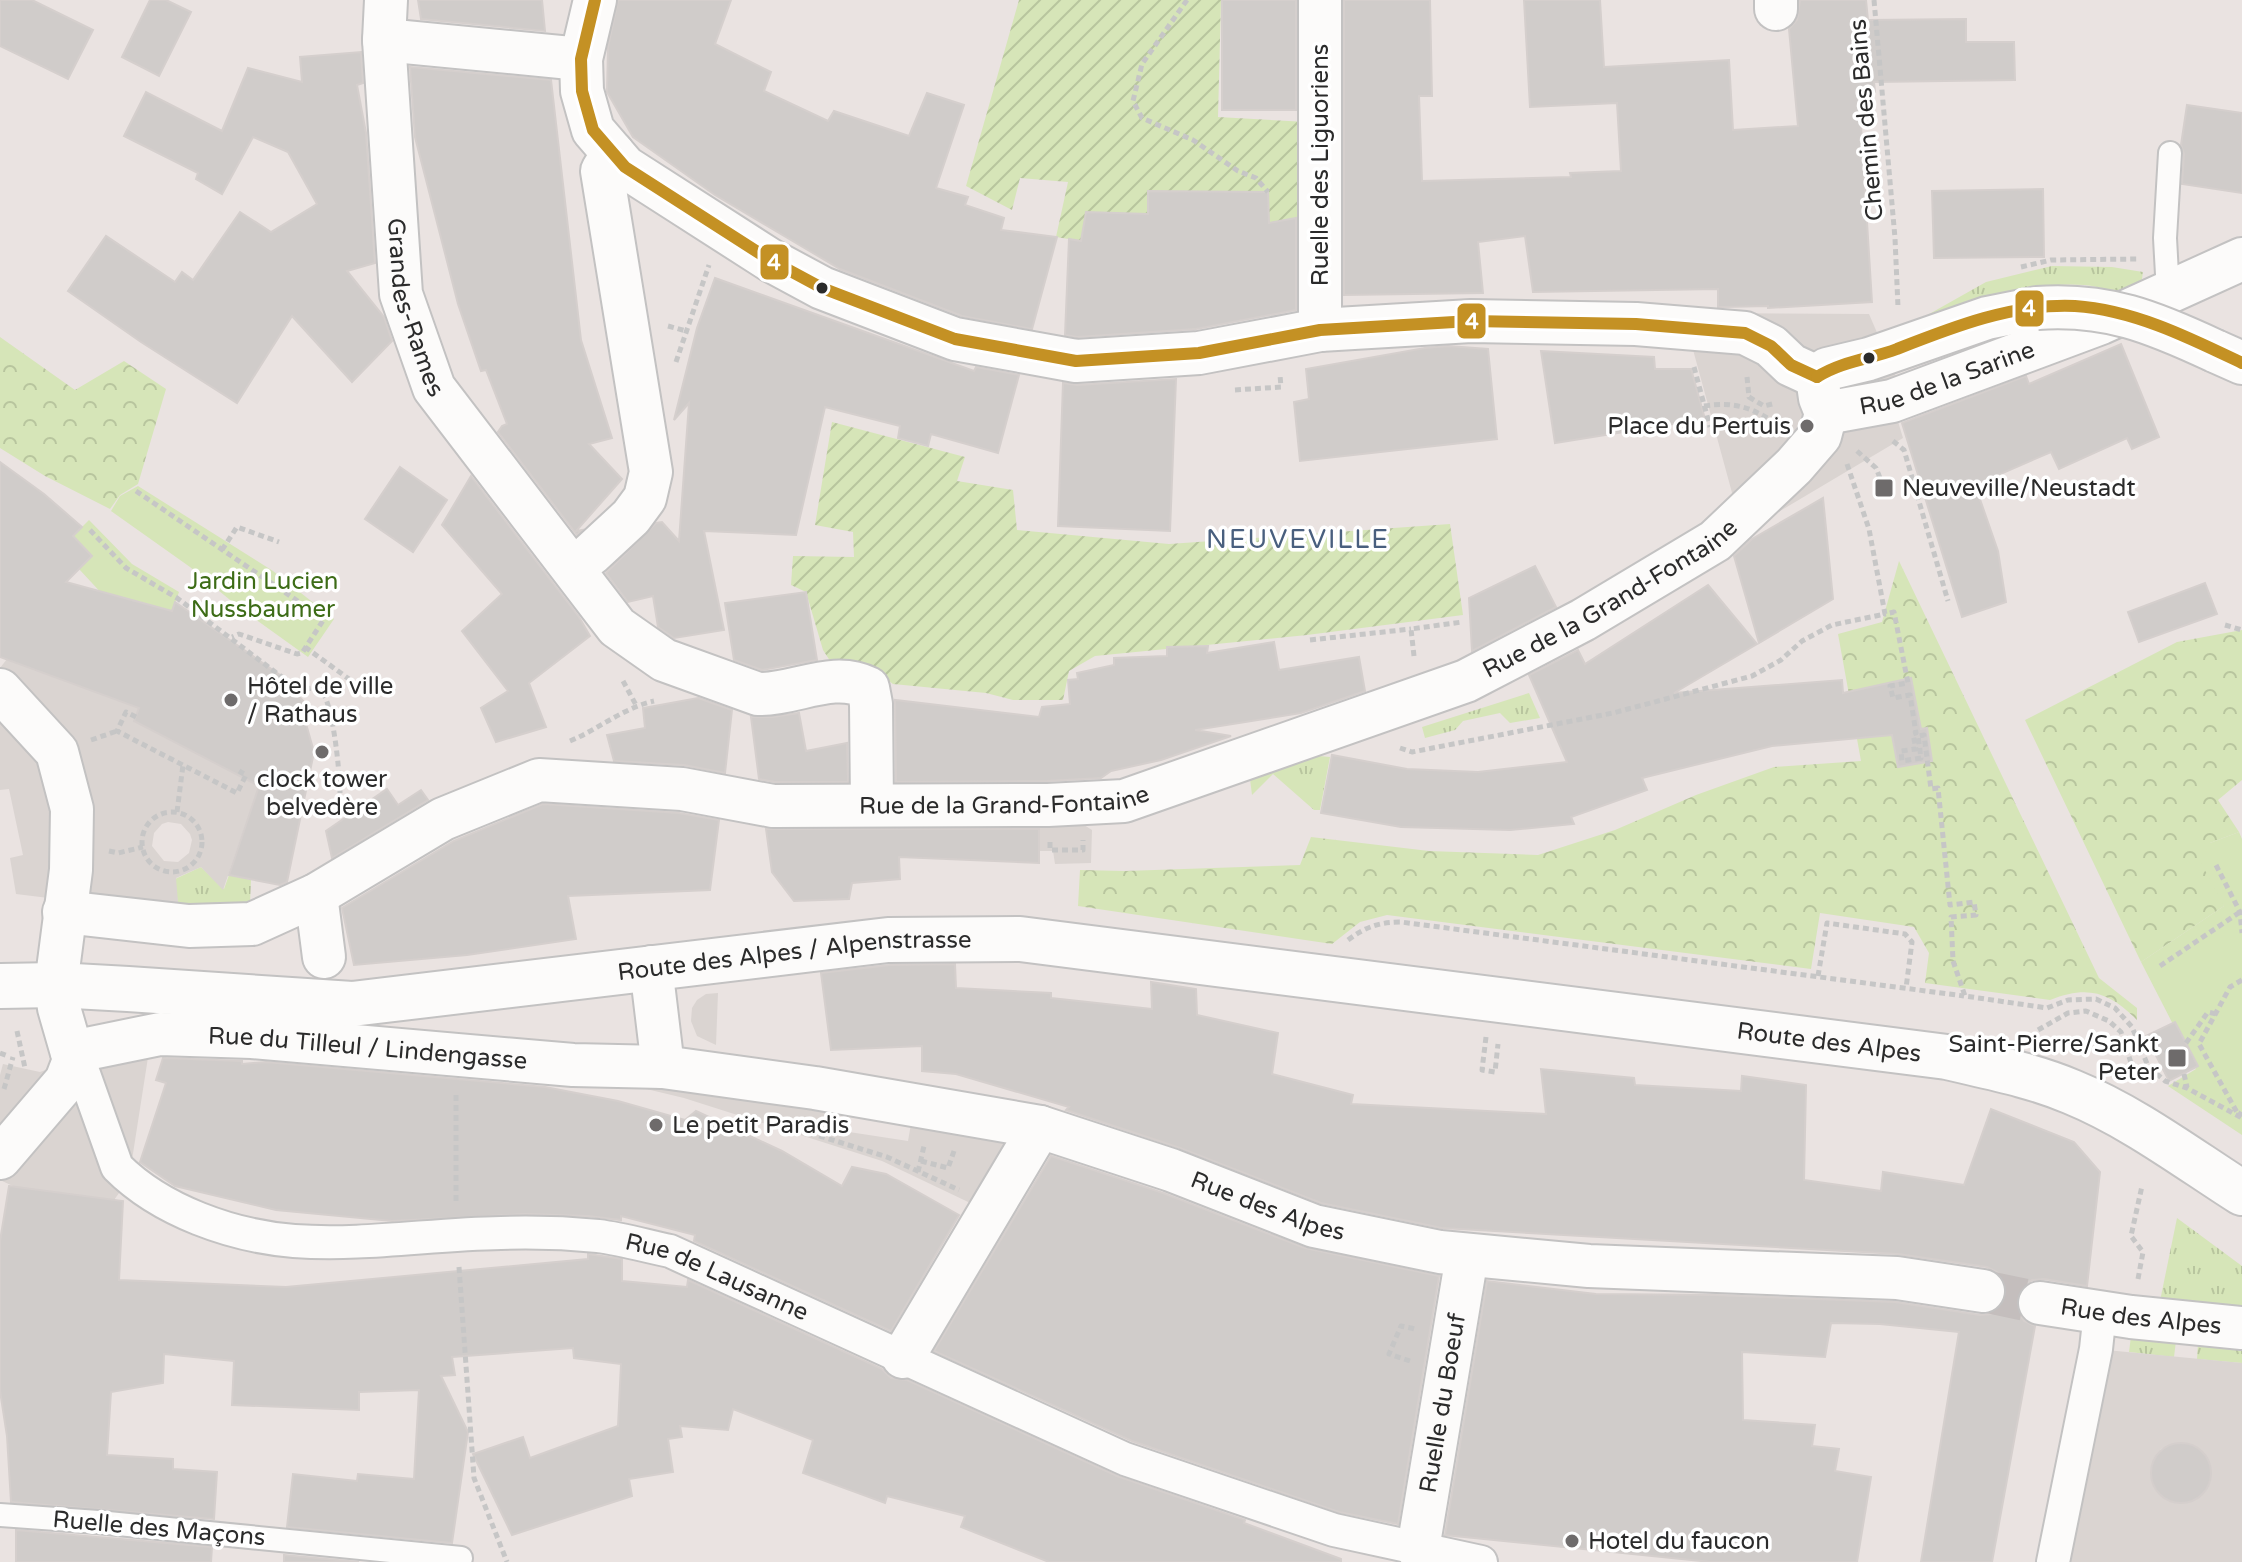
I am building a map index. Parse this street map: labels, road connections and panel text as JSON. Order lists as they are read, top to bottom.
{
  "streets": {
    "main road": ["Route des Alpes / Alpenstrasse", "Route des Alpes"],
    "street": [
      "Ruelle des Liguoriens",
      "Grandes-Rames",
      "Rue de la Sarine",
      "Rue de la Grand-Fontaine",
      "Rue du Tilleul / Lindengasse",
      "Rue des Alpes",
      "Rue de Lausanne",
      "Ruelle du Boeuf"
    ],
    "lane": ["Ruelle des Maçons"],
    "path": ["Chemin des Bains"]
  },
  "crossings": [
    ["Grandes-Rames", "Rue de la Grand-Fontaine"],
    ["Rue de la Sarine", "Rue de la Grand-Fontaine"],
    ["Rue de la Grand-Fontaine", "Rue de Lausanne"],
    ["Route des Alpes / Alpenstrasse", "Route des Alpes"],
    ["Route des Alpes / Alpenstrasse", "Rue de Lausanne"],
    ["Rue du Tilleul / Lindengasse", "Rue des Alpes"],
    ["Rue du Tilleul / Lindengasse", "Rue de Lausanne"],
    ["Rue des Alpes", "Ruelle du Boeuf"],
    ["Rue de Lausanne", "Ruelle du Boeuf"]
  ],
  "districts": ["NEUVEVILLE"],
  "parks": ["Jardin Lucien Nussbaumer"],
  "places": {
    "other": [
      "Place du Pertuis",
      "Hôtel de ville / Rathaus",
      "clock tower belvedère",
      "Le petit Paradis",
      "Hotel du faucon"
    ],
    "transit": ["Neuveville/Neustadt", "Saint-Pierre/Sankt Peter"]
  },
  "lines": ["transit line 4"]
}
